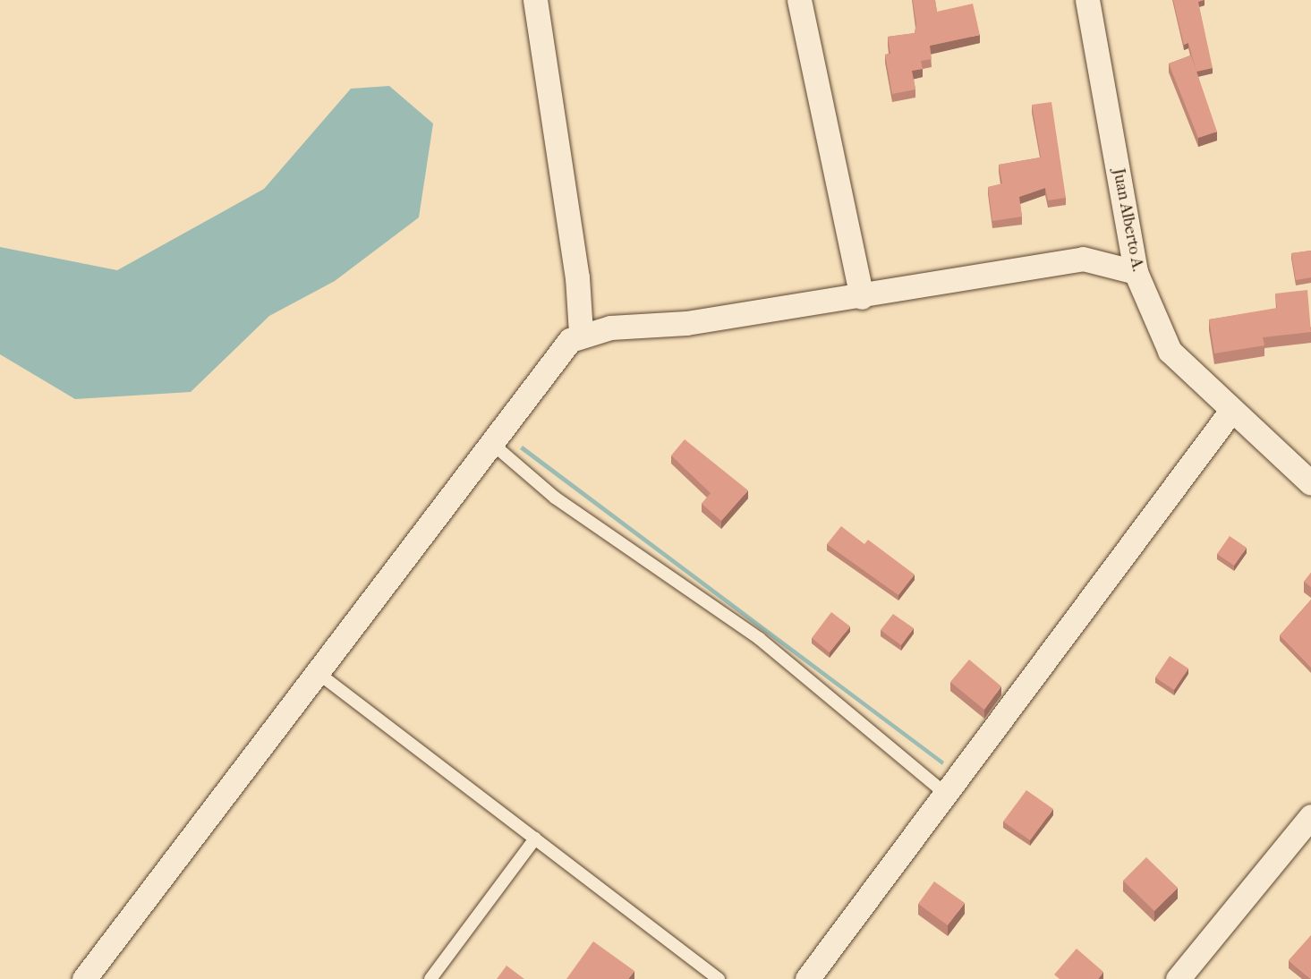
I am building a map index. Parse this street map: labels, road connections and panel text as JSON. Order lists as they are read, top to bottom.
{
  "streets": {
    "street": ["Juan Alberto A."]
  }
}
